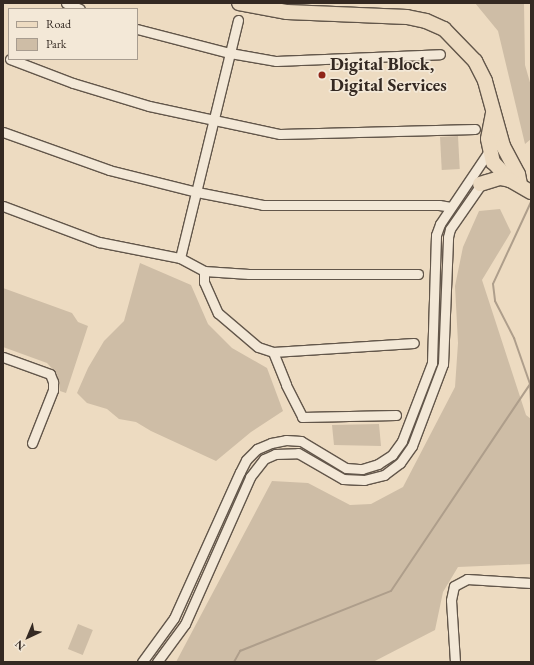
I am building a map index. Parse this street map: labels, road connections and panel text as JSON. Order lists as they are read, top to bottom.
{
  "places": ["Digital Block, Digital Services"],
  "legend": ["Road", "Park"],
  "north": "bottom left"
}
